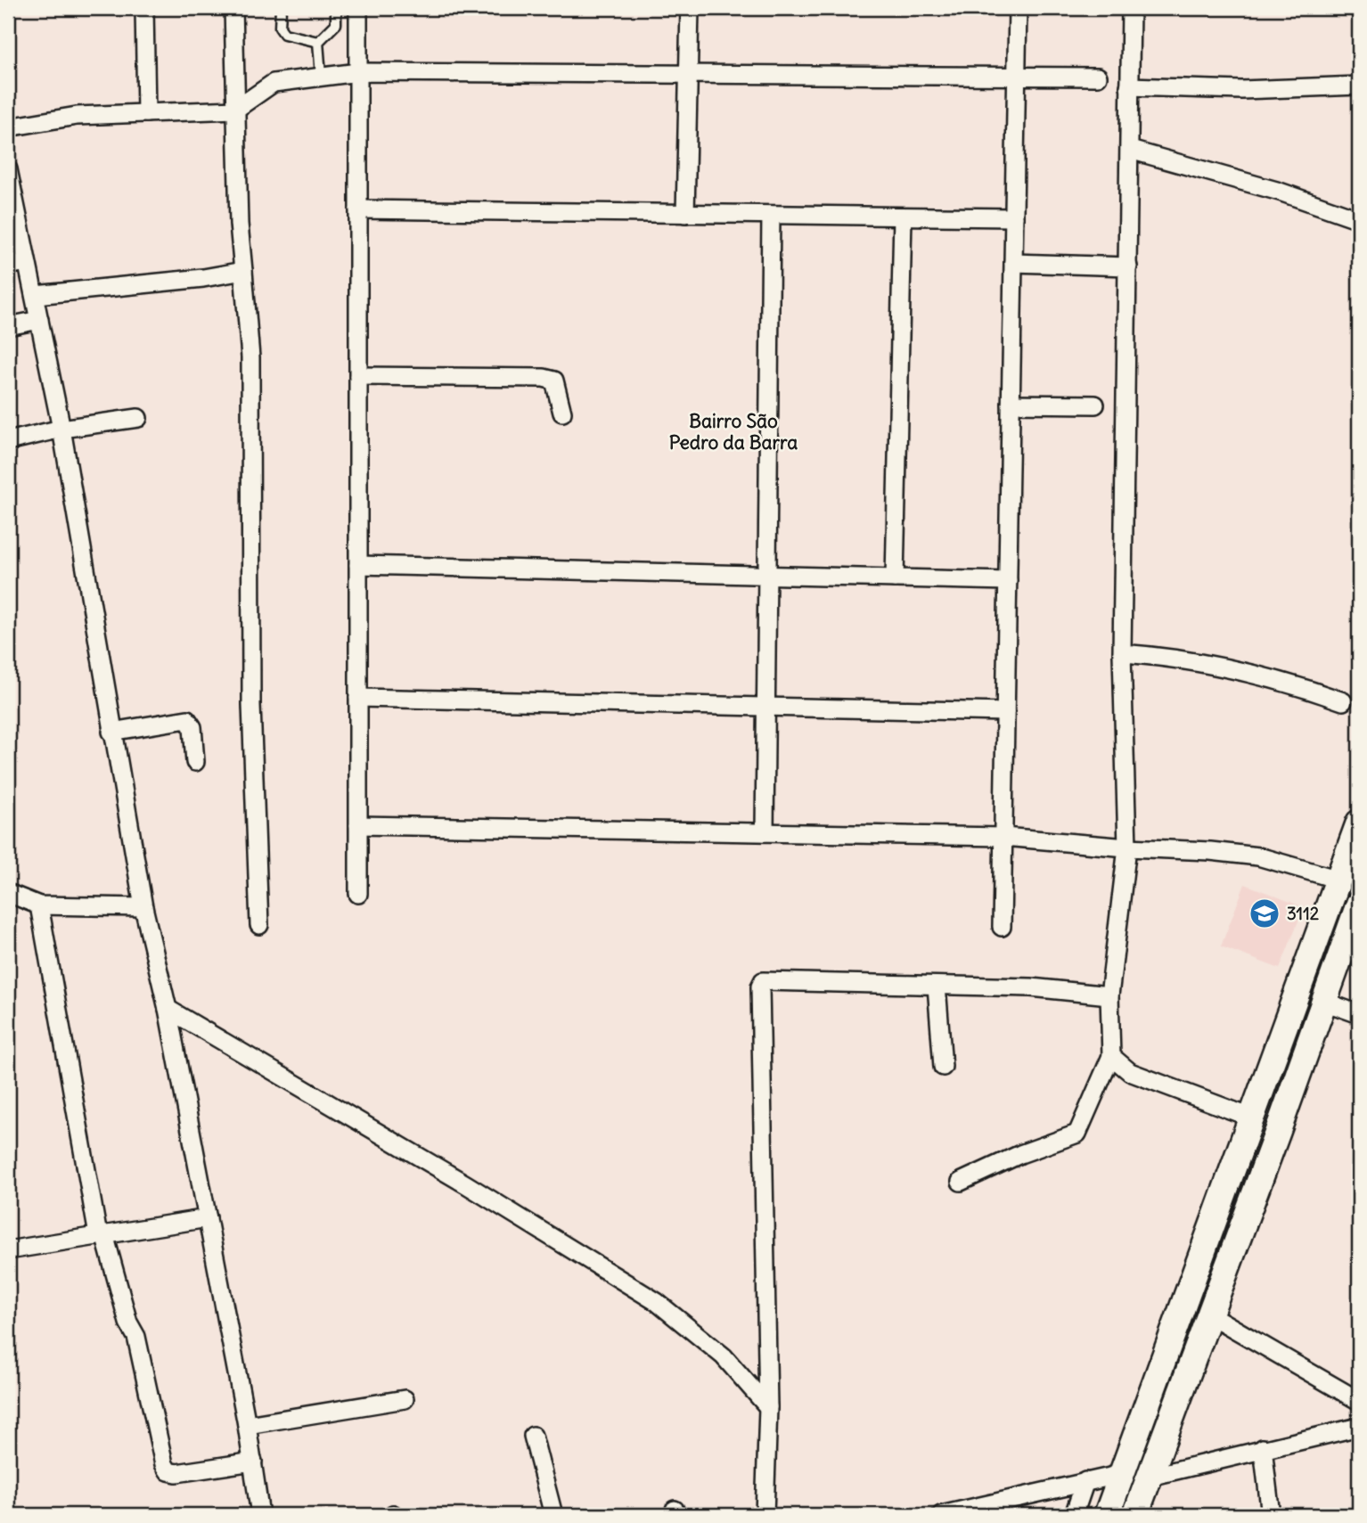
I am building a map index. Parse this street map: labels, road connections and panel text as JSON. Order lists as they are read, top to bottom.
{
  "districts": ["Bairro São Pedro da Barra"],
  "places": {
    "school or university": ["3112"]
  }
}
